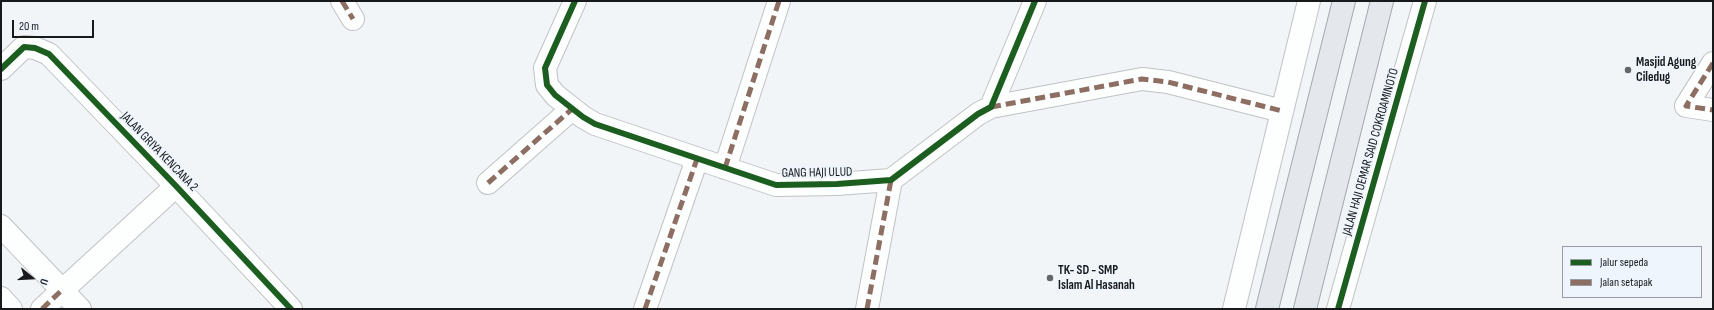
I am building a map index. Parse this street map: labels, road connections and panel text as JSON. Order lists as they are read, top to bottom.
{
  "streets": {
    "main road": ["JALAN HAJI OEMAR SAID COKROAMINOTO"],
    "street": ["JALAN GRIYA KENCANA 2", "GANG HAJI ULUD"]
  },
  "places": ["Masjid Agung Ciledug", "TK- SD - SMP Islam Al Hasanah"],
  "legend": ["Jalur sepeda", "Jalan setapak"],
  "scale_bar": "20 m",
  "north": "right"
}
